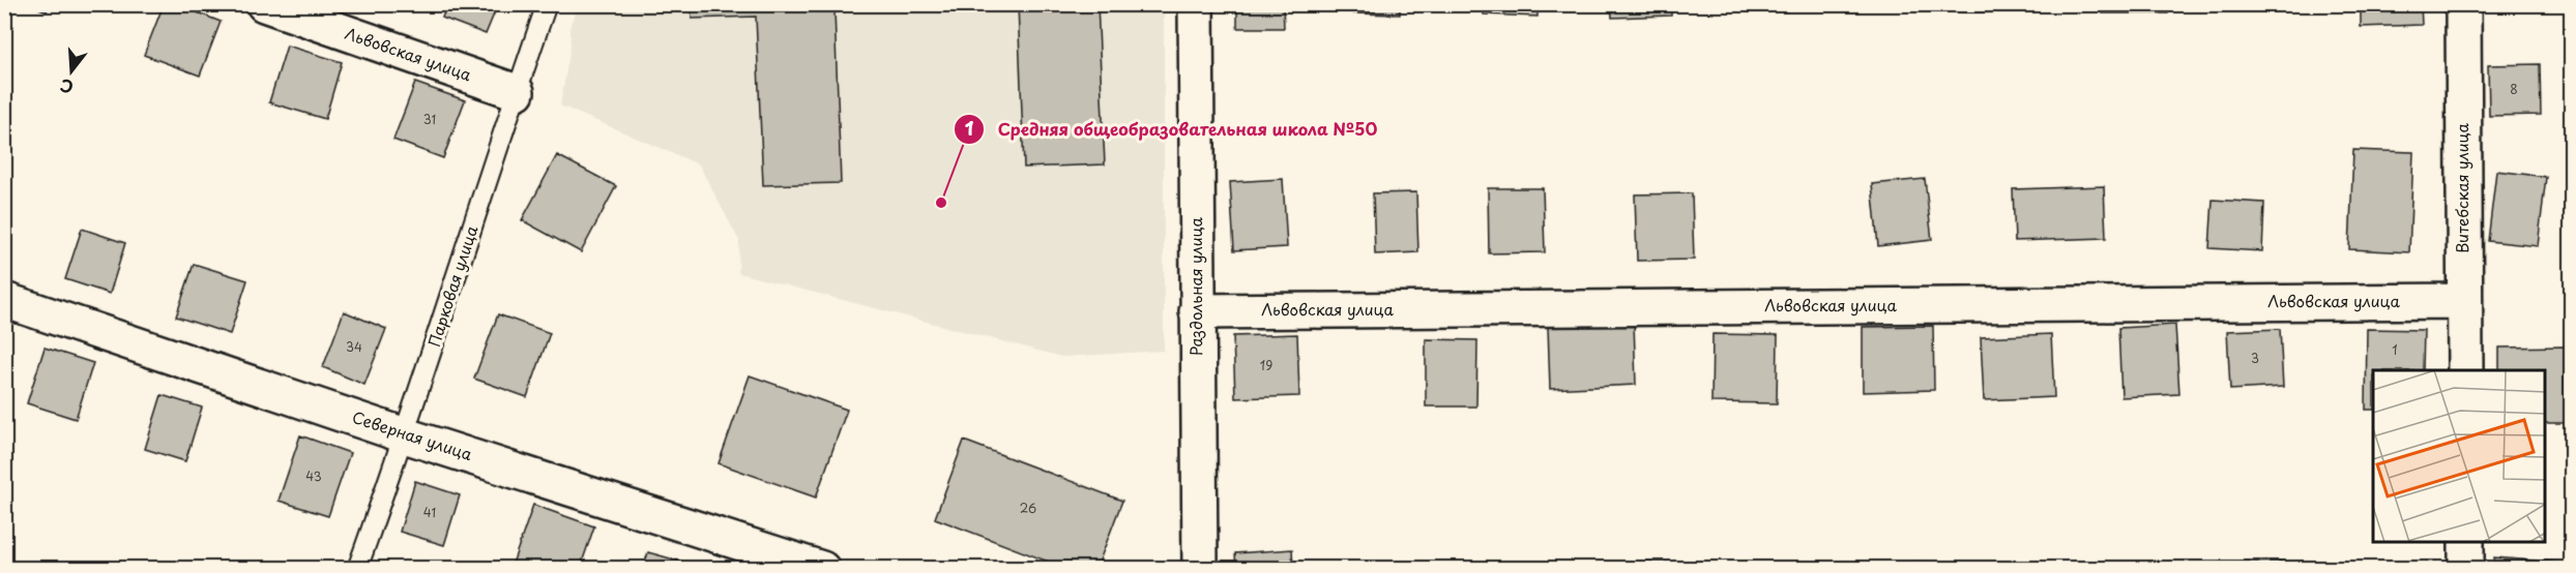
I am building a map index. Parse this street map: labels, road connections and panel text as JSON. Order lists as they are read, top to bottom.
{
  "streets": {
    "street": [
      "Львовская улица",
      "Витебская улица",
      "Раздольная улица",
      "Северная улица"
    ],
    "lane": ["Парковая улица"]
  },
  "crossings": [
    ["Львовская улица", "Витебская улица"],
    ["Львовская улица", "Парковая улица"],
    ["Львовская улица", "Раздольная улица"],
    ["Парковая улица", "Северная улица"]
  ],
  "places": ["Средняя общеобразовательная школа №50"],
  "house_numbers": [
    "8",
    "31",
    "34",
    "1",
    "3",
    "19",
    "43",
    "26",
    "41"
  ],
  "north": "bottom"
}
